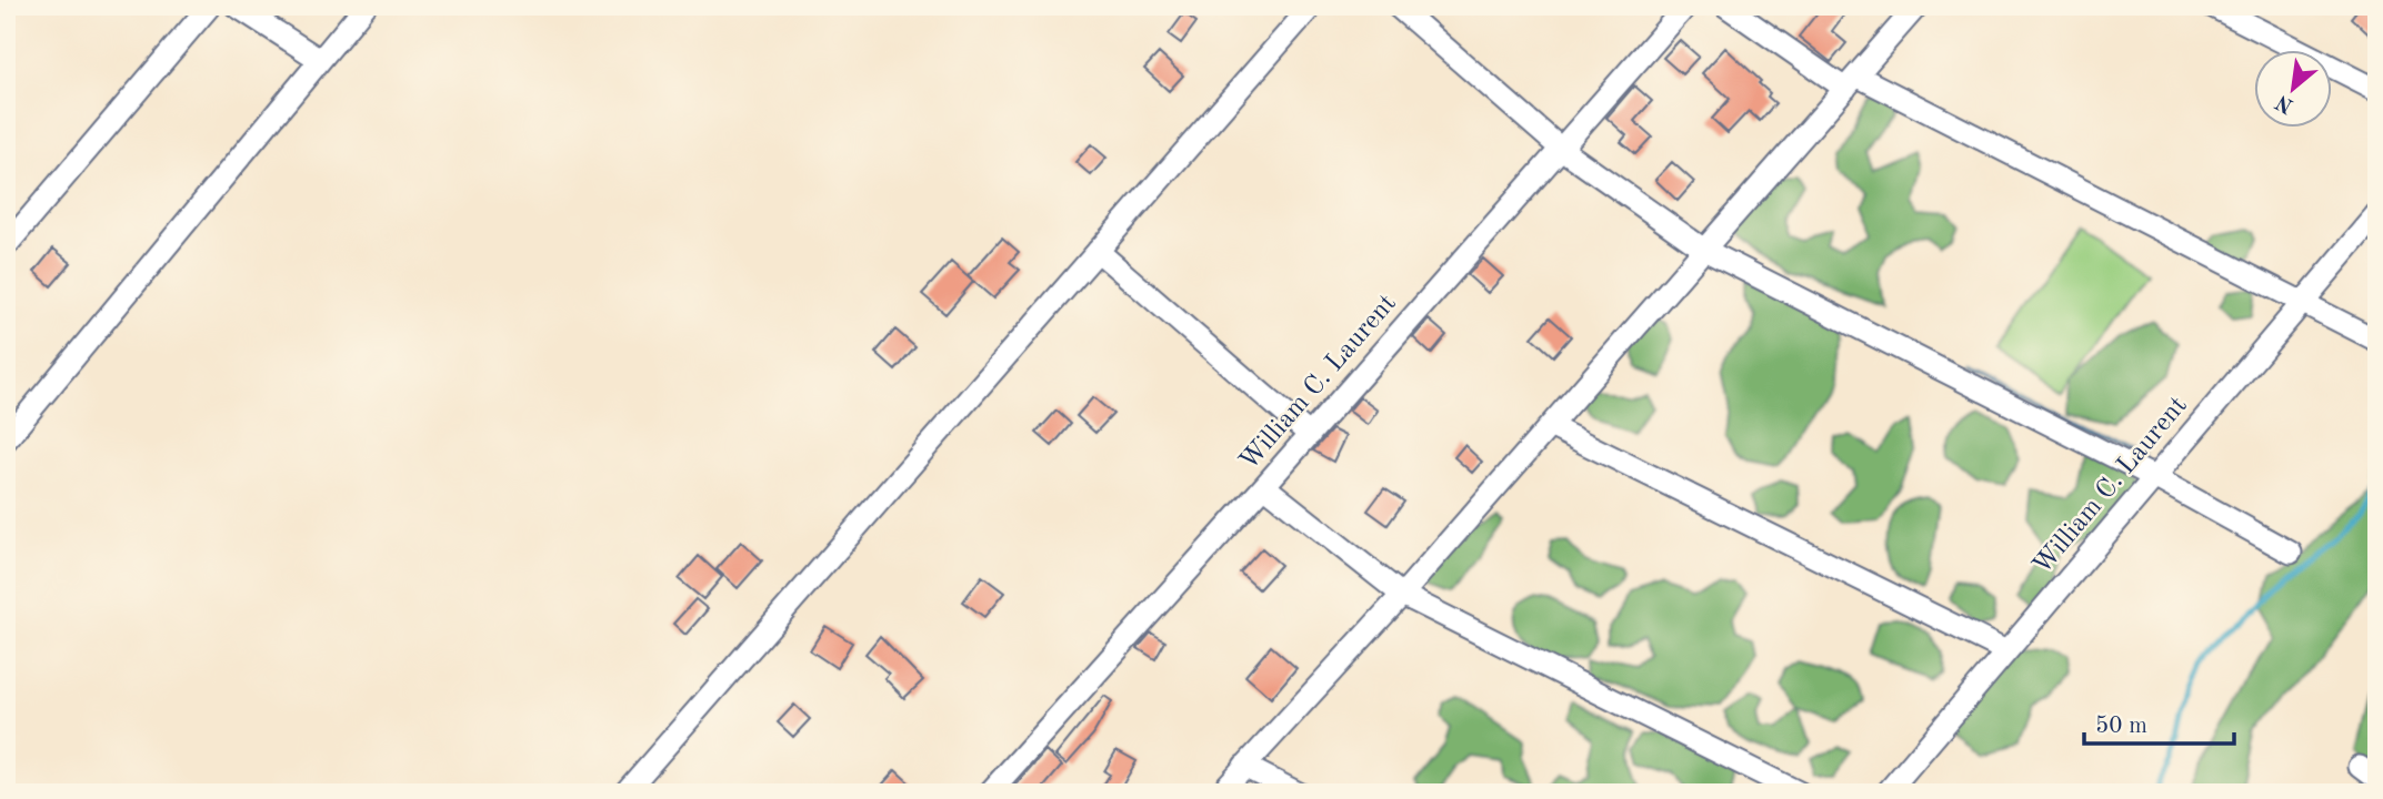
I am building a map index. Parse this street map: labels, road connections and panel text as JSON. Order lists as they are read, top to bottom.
{
  "streets": {
    "street": ["William C. Laurent"]
  },
  "scale_bar": "50 m",
  "north": "bottom left"
}
